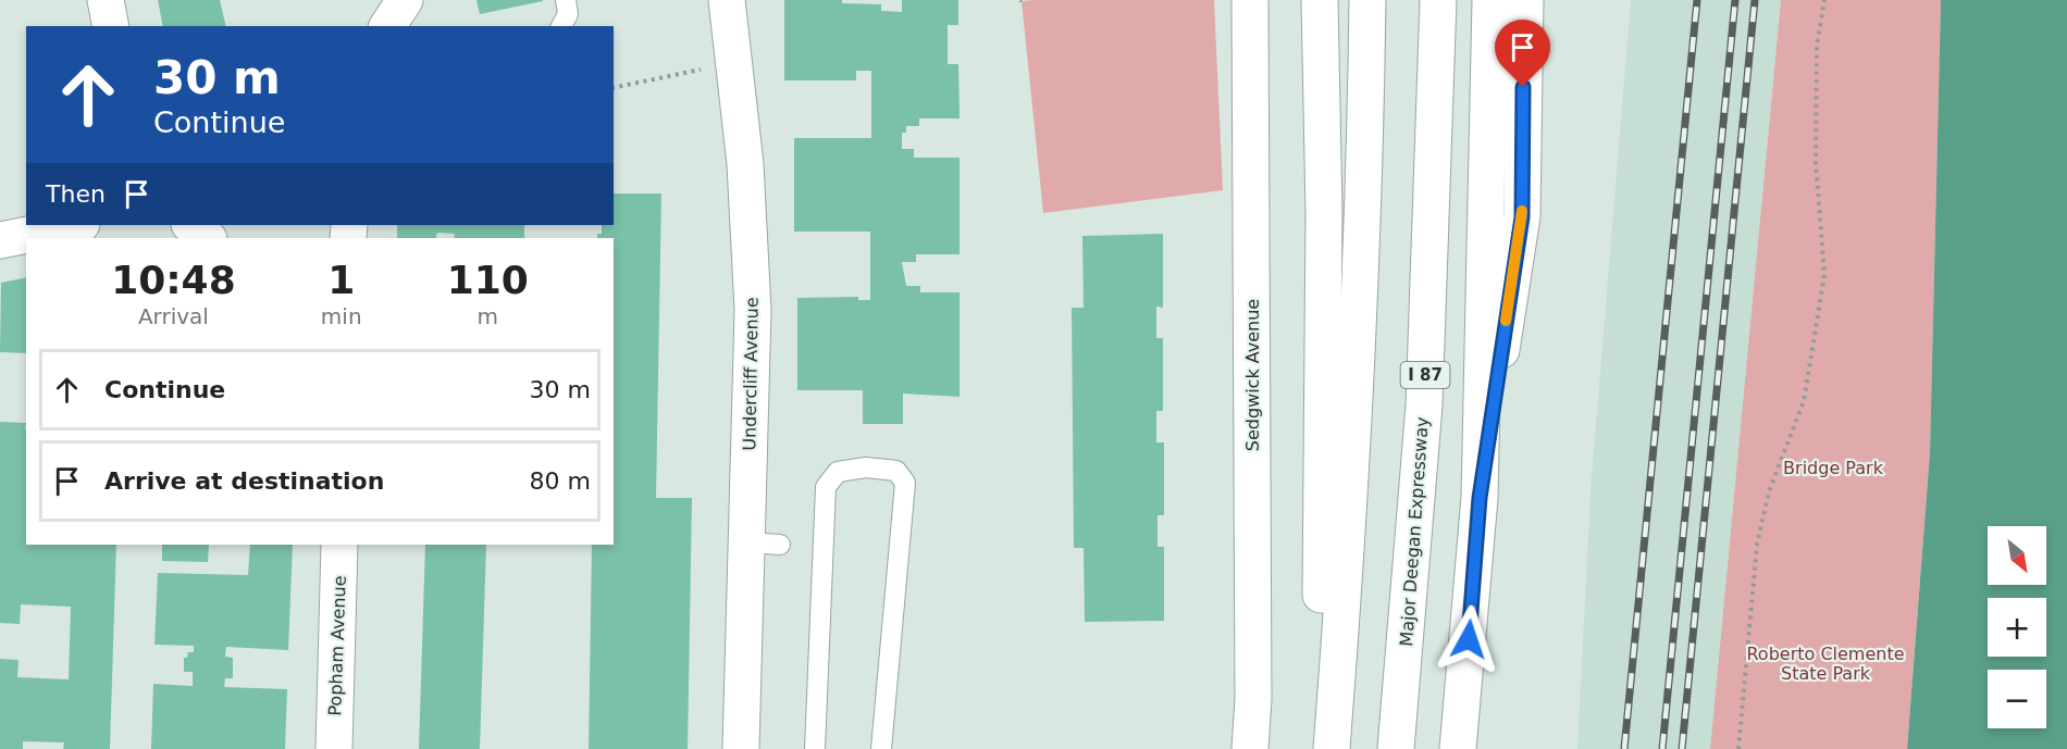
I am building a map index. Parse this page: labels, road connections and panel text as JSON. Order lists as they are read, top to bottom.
{
  "streets": {
    "main road": [
      "Undercliff Avenue",
      "Sedgwick Avenue",
      "I 87",
      "Major Deegan Expressway",
      "Popham Avenue"
    ]
  },
  "parks": ["Bridge Park", "Roberto Clemente State Park"],
  "north": "bottom right",
  "page": {
    "turn": ["30 m", "Continue"],
    "then": "Then",
    "eta": [
      "10:48",
      "Arrival",
      "1",
      "min",
      "110",
      "m"
    ],
    "list": [
      {
        "name": "Continue",
        "value": "30 m"
      },
      {
        "name": "Arrive at destination",
        "value": "80 m"
      }
    ],
    "map_buttons": ["+", "−"]
  }
}
